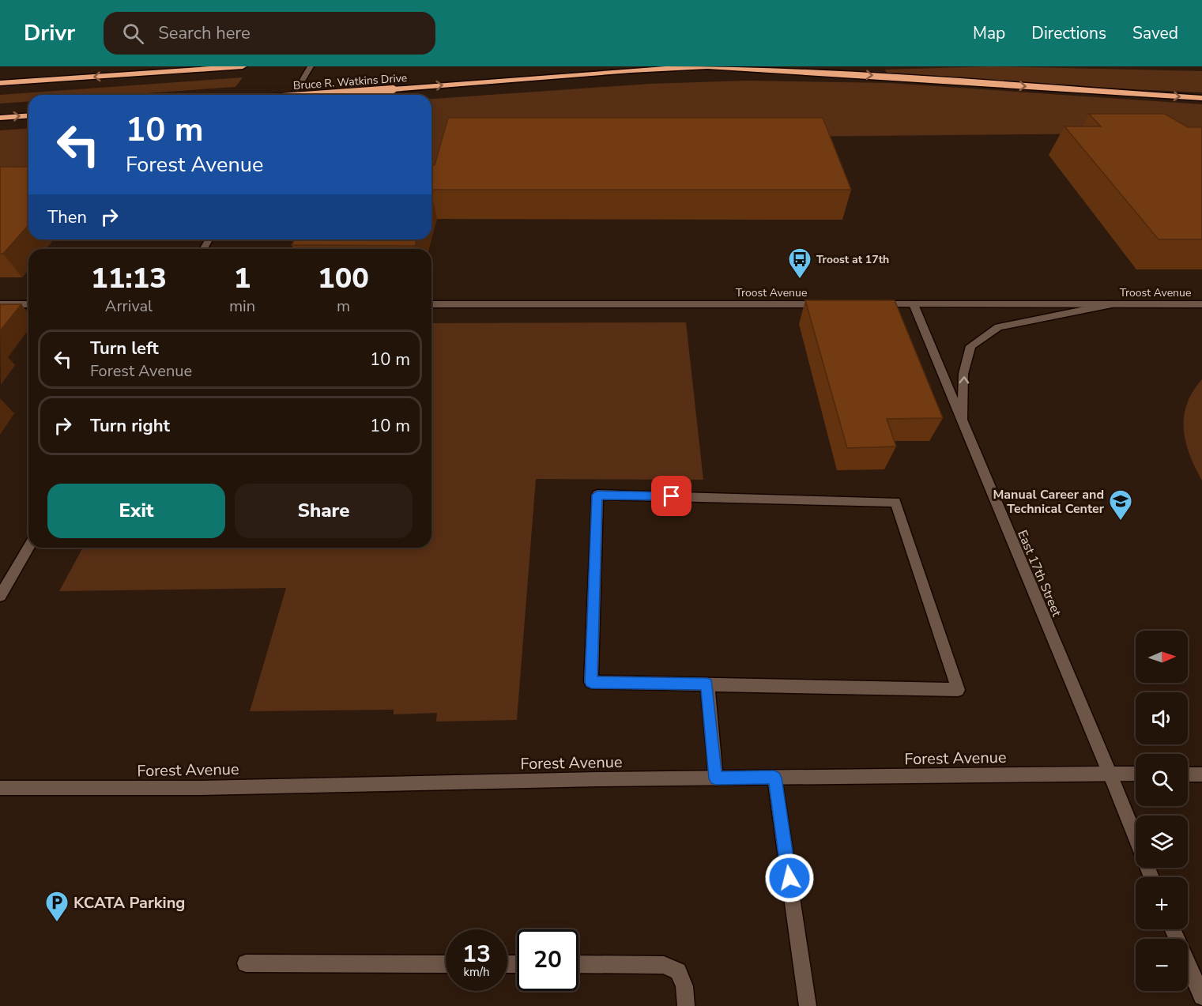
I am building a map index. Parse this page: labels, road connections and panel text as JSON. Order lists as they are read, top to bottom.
{
  "streets": {
    "highway": ["Bruce R. Watkins Drive"],
    "street": ["Troost Avenue", "East 17th Street", "Forest Avenue"]
  },
  "crossings": [
    ["Troost Avenue", "East 17th Street"],
    ["East 17th Street", "Forest Avenue"]
  ],
  "one_way": ["Bruce R. Watkins Drive"],
  "places": {
    "bus stop": ["Troost at 17th"],
    "school or university": ["Manual Career and Technical Center"],
    "parking": ["KCATA Parking"]
  },
  "north": "right",
  "page": {
    "header": "Drivr",
    "search": "Search here",
    "nav": ["Map", "Directions", "Saved"],
    "turn": ["10 m", "Forest Avenue"],
    "then": "Then",
    "eta": [
      "11:13",
      "Arrival",
      "1",
      "min",
      "100",
      "m"
    ],
    "list": [
      {
        "name": "Turn left",
        "note": "Forest Avenue",
        "value": "10 m"
      },
      {
        "name": "Turn right",
        "value": "10 m"
      }
    ],
    "buttons": ["Exit", "Share"],
    "map_buttons": ["+", "−"],
    "speed": "13 km/h",
    "limit": "20"
  }
}
